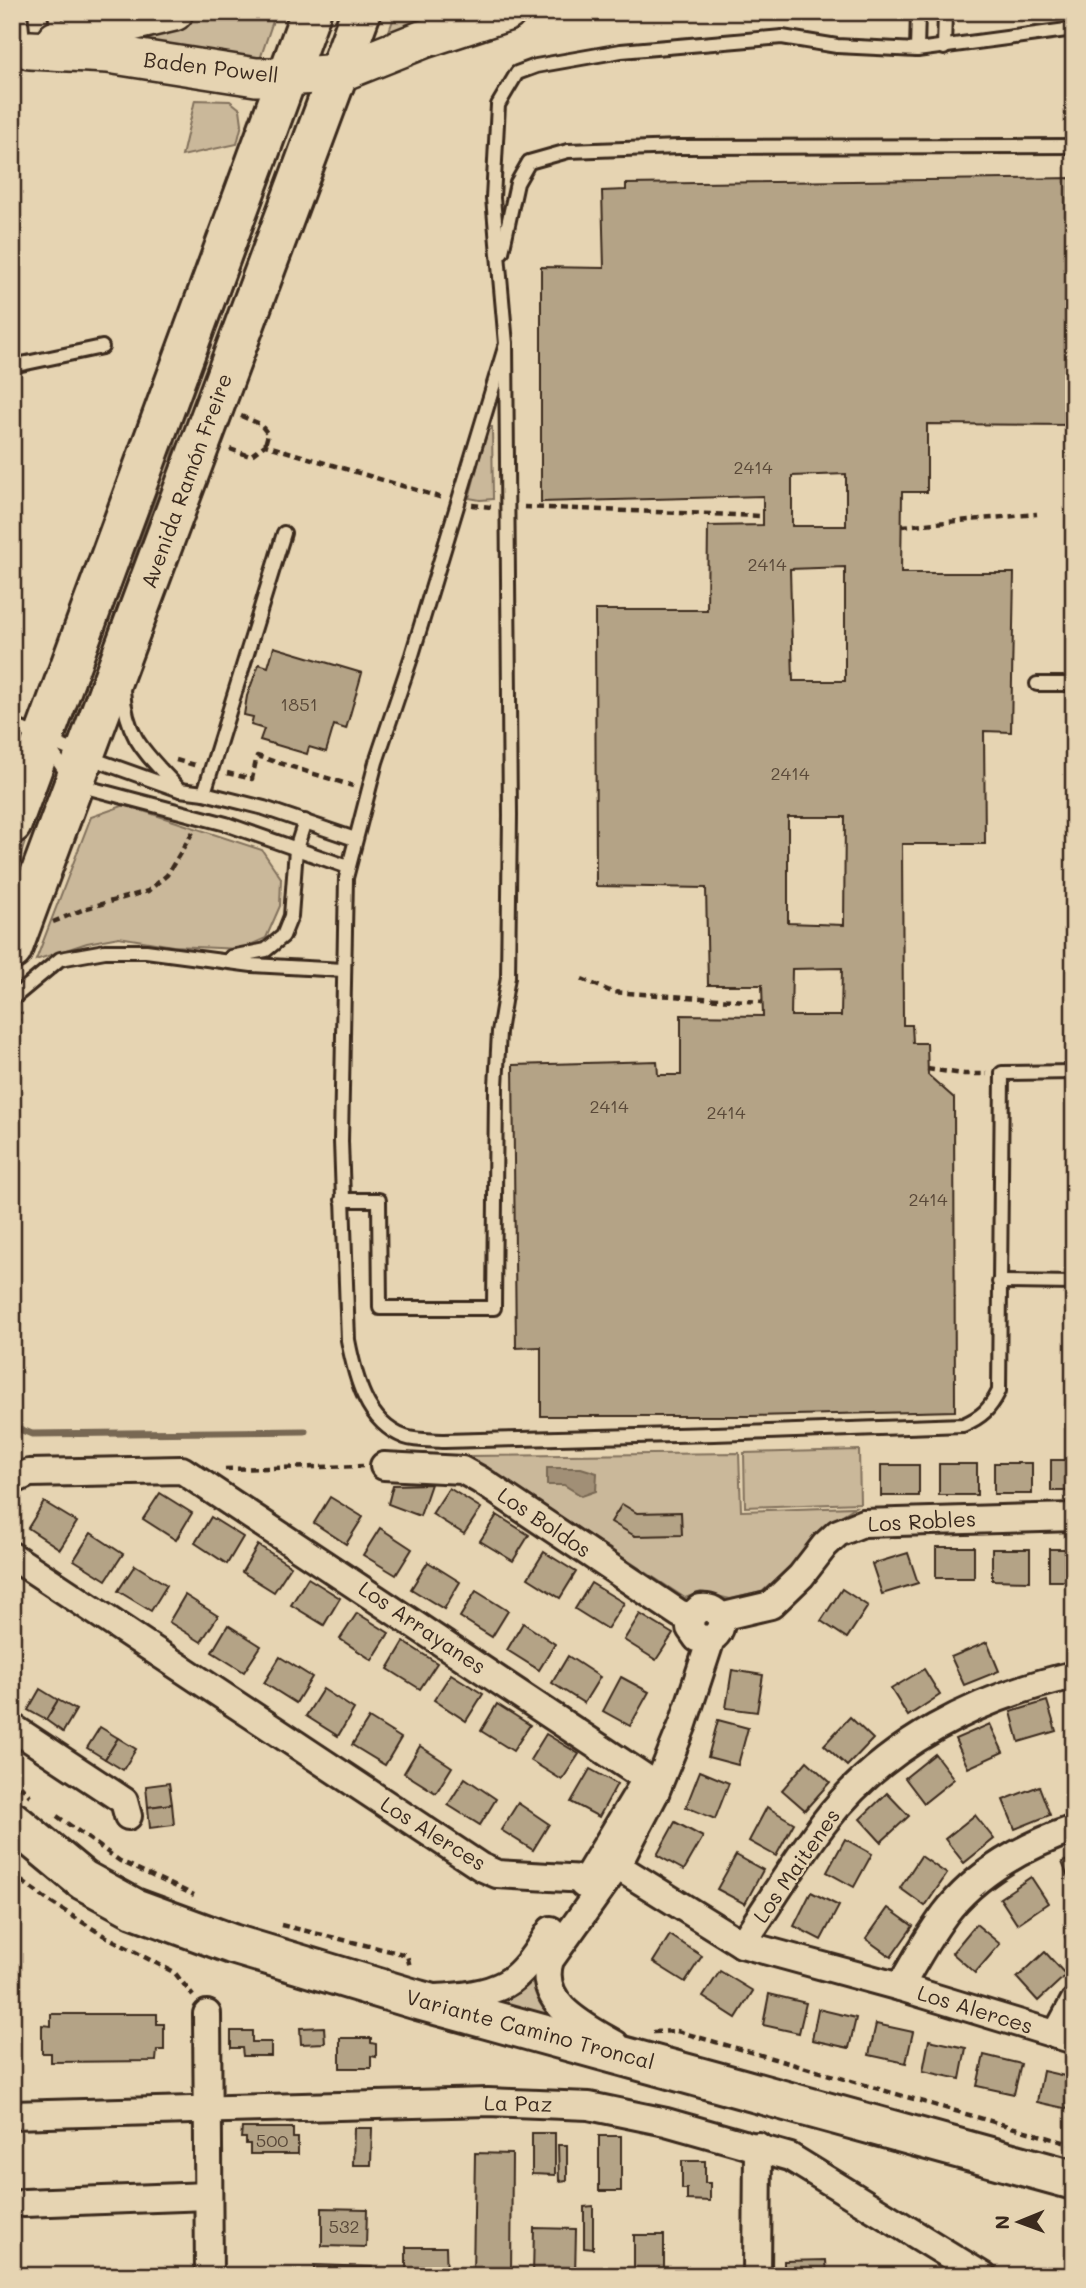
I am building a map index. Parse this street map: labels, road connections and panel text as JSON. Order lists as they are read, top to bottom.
{
  "streets": {
    "main road": ["Baden Powell", "Avenida Ramón Freire", "Variante Camino Troncal"],
    "street": [
      "Los Robles",
      "Los Boldos",
      "Los Arrayanes",
      "Los Alerces",
      "Los Maitenes",
      "La Paz"
    ]
  },
  "crossings": [
    ["Baden Powell", "Avenida Ramón Freire"],
    ["Los Robles", "Los Boldos"],
    ["Los Alerces", "Los Maitenes"]
  ],
  "house_numbers": [
    "2414",
    "2414",
    "1851",
    "2414",
    "2414",
    "2414",
    "2414",
    "500",
    "532"
  ],
  "north": "left"
}
